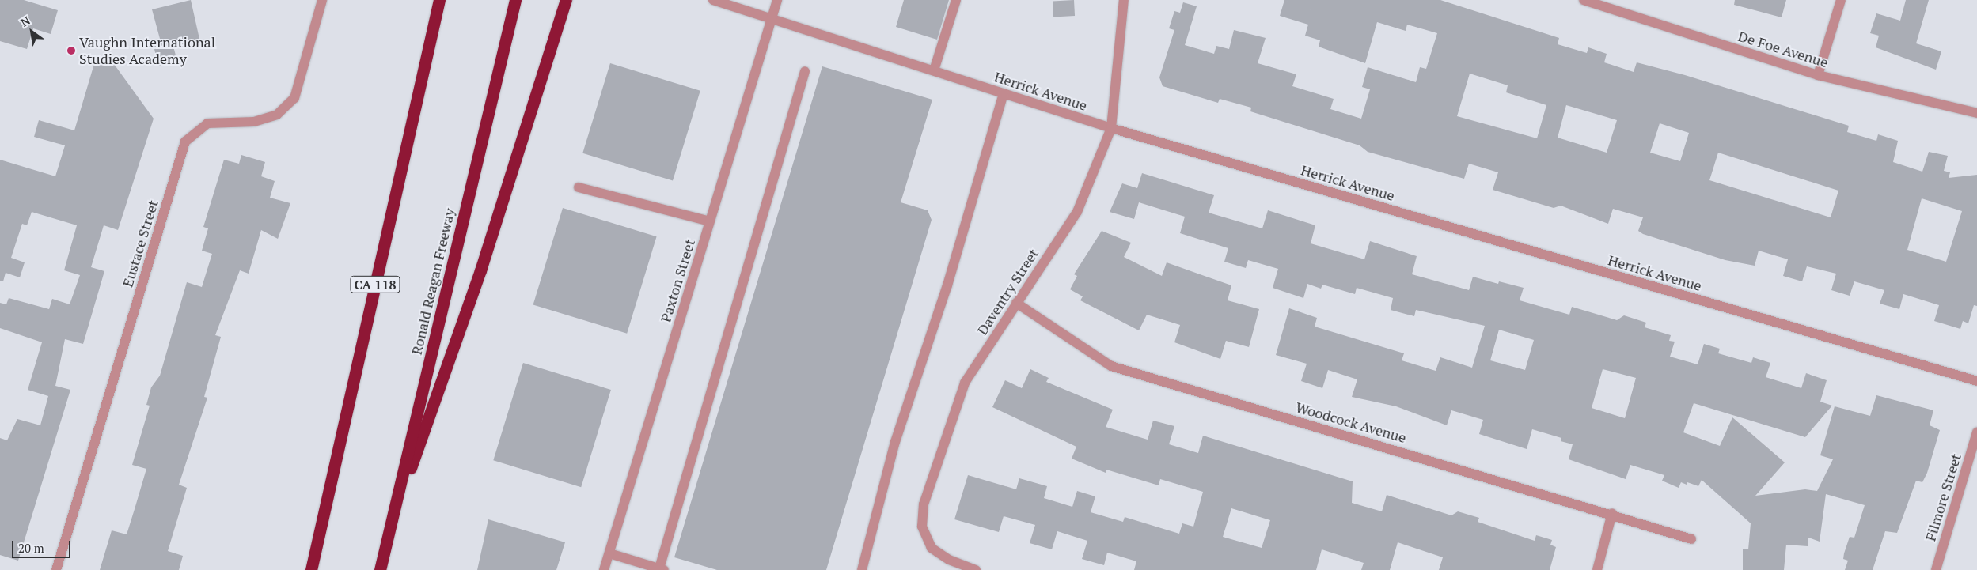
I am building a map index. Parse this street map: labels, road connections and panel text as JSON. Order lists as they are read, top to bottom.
{
  "streets": {
    "highway": ["Ronald Reagan Freeway", "CA 118"],
    "street": [
      "De Foe Avenue",
      "Herrick Avenue",
      "Eustace Street",
      "Paxton Street",
      "Daventry Street",
      "Woodcock Avenue",
      "Filmore Street"
    ]
  },
  "crossings": [
    ["Herrick Avenue", "Paxton Street"],
    ["Herrick Avenue", "Daventry Street"],
    ["Daventry Street", "Woodcock Avenue"]
  ],
  "places": ["Vaughn International Studies Academy"],
  "scale_bar": "20 m",
  "north": "top left"
}
